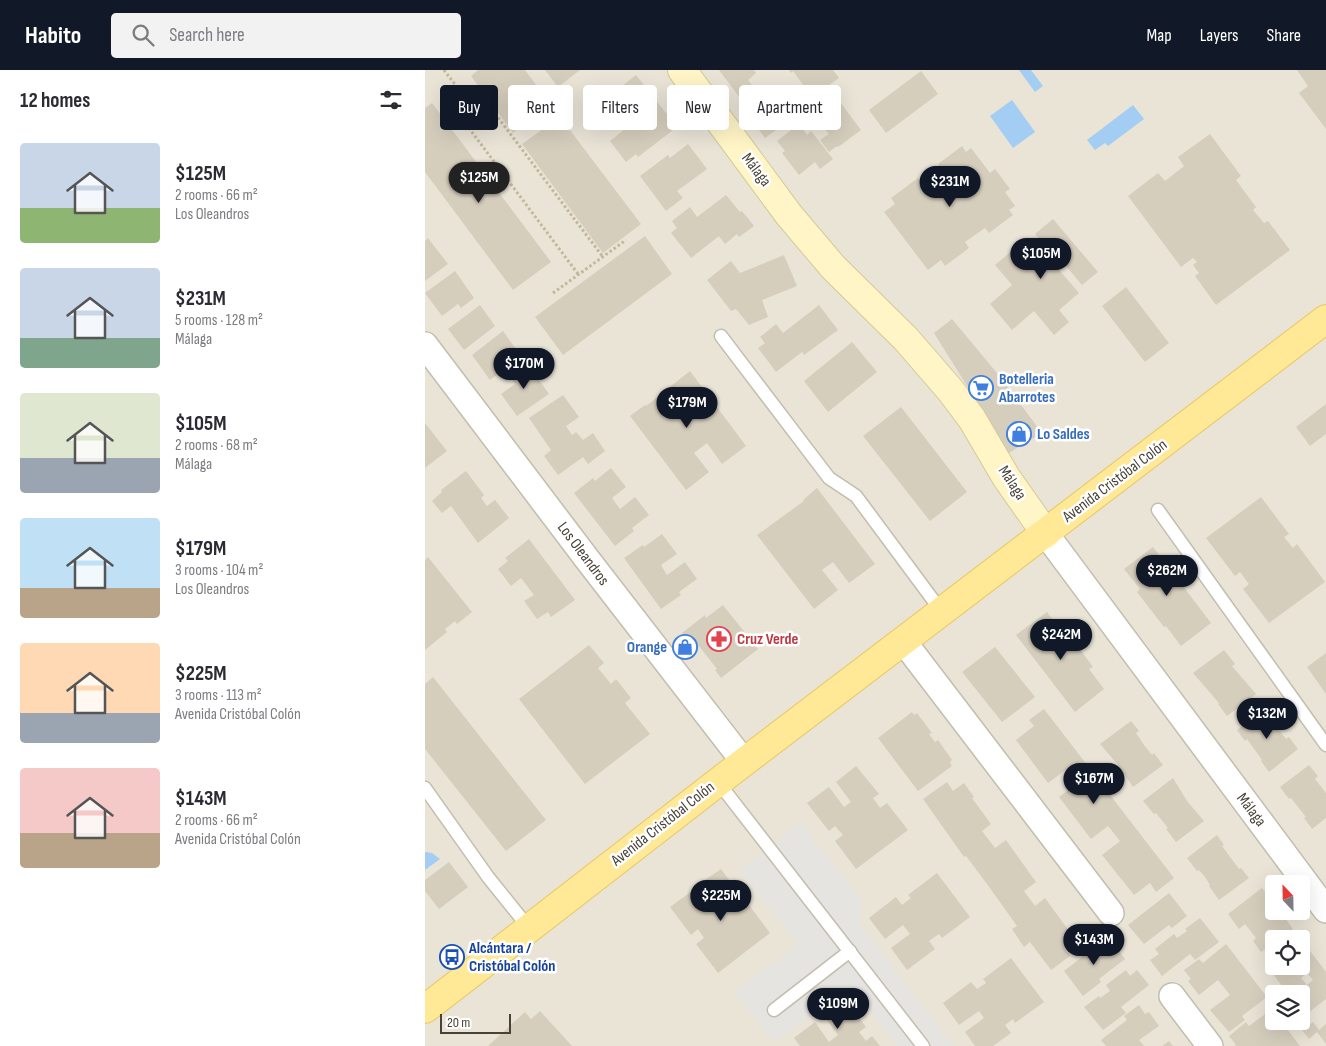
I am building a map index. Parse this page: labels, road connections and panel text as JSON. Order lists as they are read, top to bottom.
{
  "streets": {
    "main road": ["Avenida Cristóbal Colón"],
    "street": ["Málaga", "Los Oleandros"]
  },
  "crossings": [
    ["Málaga", "Avenida Cristóbal Colón"],
    ["Avenida Cristóbal Colón", "Los Oleandros"]
  ],
  "places": {
    "supermarket": ["Botelleria Abarrotes"],
    "shop": ["Lo Saldes", "Orange"],
    "pharmacy": ["Cruz Verde"],
    "bus stop": ["Alcántara / Cristóbal Colón"]
  },
  "scale_bar": "20 m",
  "north": "top",
  "page": {
    "header": "Habito",
    "search": "Search here",
    "nav": ["Map", "Layers", "Share"],
    "heading": "12 homes",
    "chip": [
      "Buy",
      "Rent",
      "Filters",
      "New",
      "Apartment"
    ],
    "list": [
      {
        "name": "$125M",
        "note": "2 rooms · 66 m² · Los Oleandros"
      },
      {
        "name": "$231M",
        "note": "5 rooms · 128 m² · Málaga"
      },
      {
        "name": "$105M",
        "note": "2 rooms · 68 m² · Málaga"
      },
      {
        "name": "$179M",
        "note": "3 rooms · 104 m² · Los Oleandros"
      },
      {
        "name": "$225M",
        "note": "3 rooms · 113 m² · Avenida Cristóbal Colón"
      },
      {
        "name": "$143M",
        "note": "2 rooms · 66 m² · Avenida Cristóbal Colón"
      }
    ],
    "price": [
      "$125M",
      "$231M",
      "$105M",
      "$170M",
      "$179M",
      "$262M",
      "$242M",
      "$132M",
      "$167M",
      "$225M",
      "$143M",
      "$109M"
    ],
    "scale": "20 m"
  }
}
